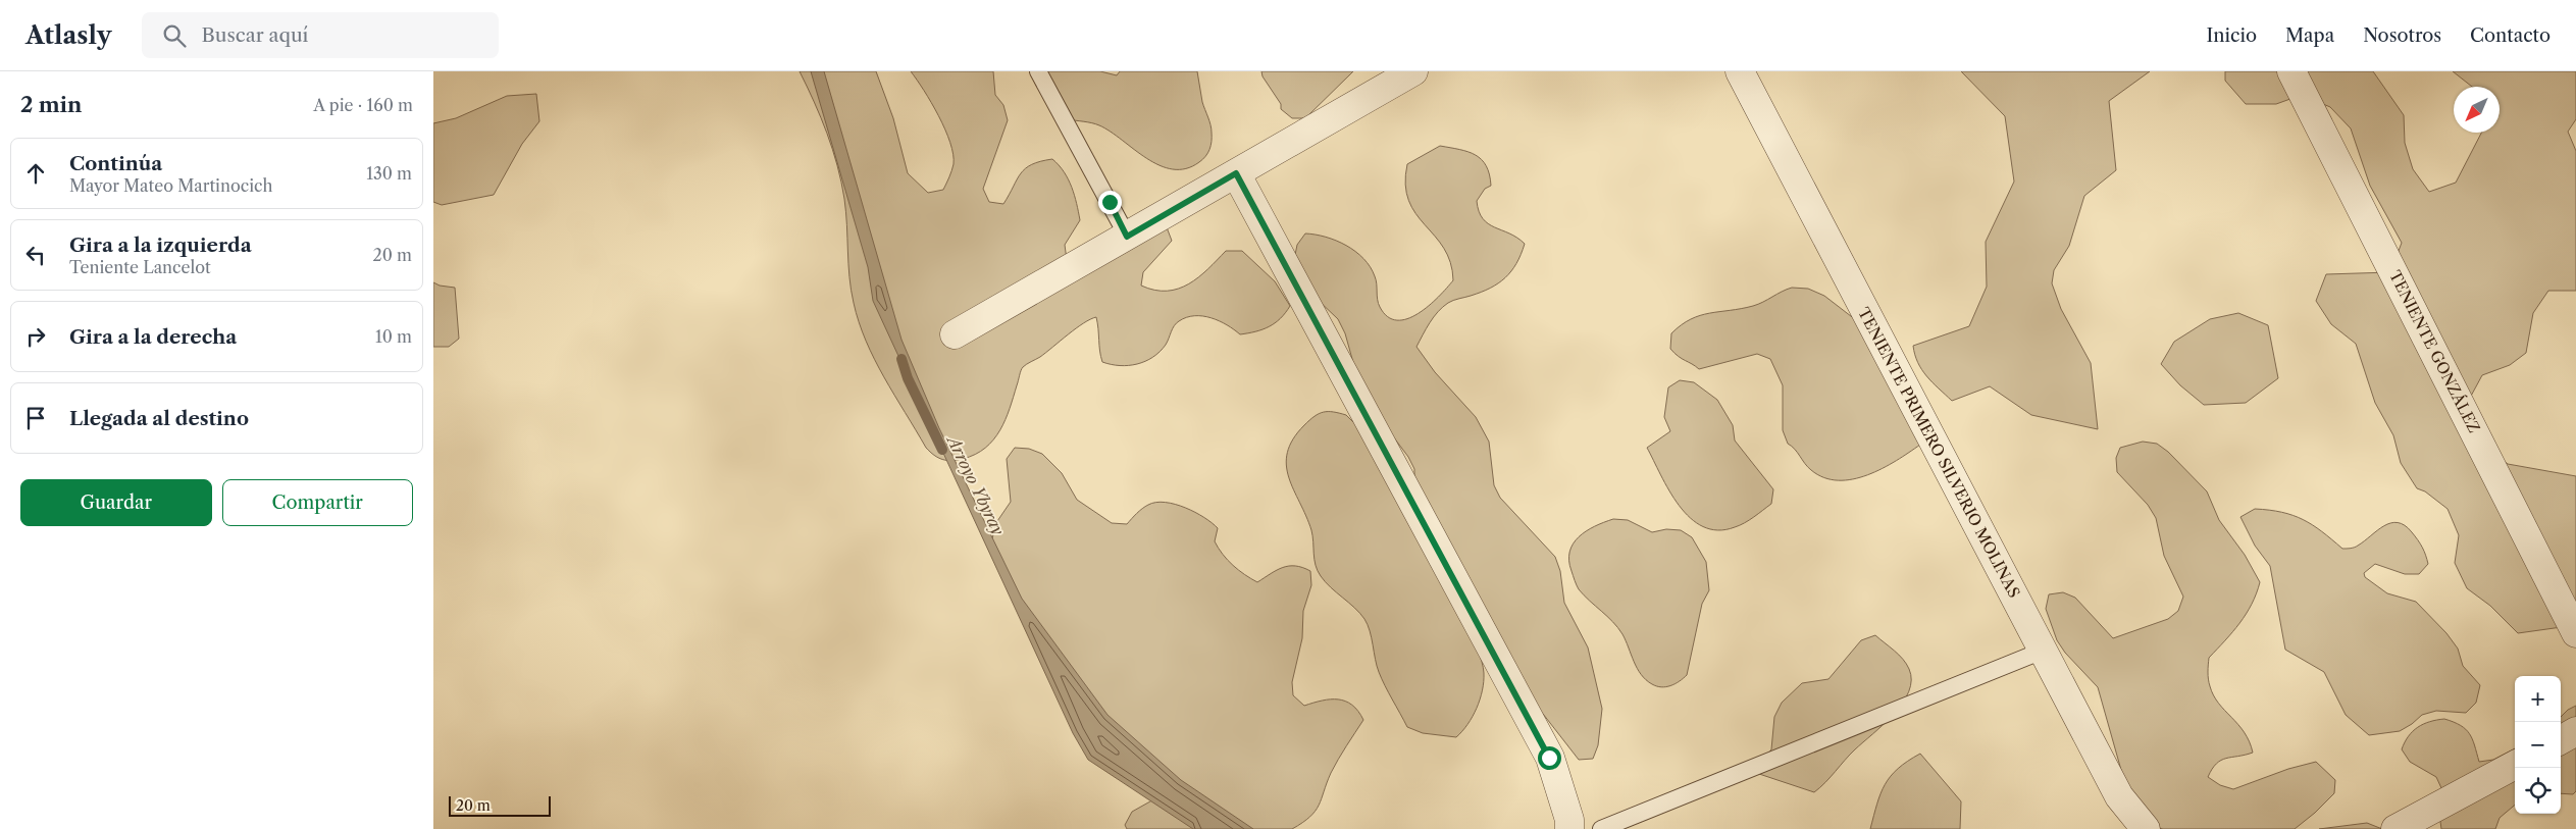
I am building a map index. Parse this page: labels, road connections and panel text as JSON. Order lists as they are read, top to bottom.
{
  "streets": {
    "street": ["TENIENTE GONZÁLEZ", "TENIENTE PRIMERO SILVERIO MOLINAS"]
  },
  "water": ["Arroyo Ybyray"],
  "scale_bar": "20 m",
  "north": "bottom left",
  "page": {
    "header": "Atlasly",
    "search": "Buscar aquí",
    "nav": [
      "Inicio",
      "Mapa",
      "Nosotros",
      "Contacto"
    ],
    "heading": ["2 min", "A pie · 160 m"],
    "list": [
      ["Continúa", "Mayor Mateo Martinocich", "130 m"],
      ["Gira a la izquierda", "Teniente Lancelot", "20 m"],
      ["Gira a la derecha", "10 m"],
      "Llegada al destino"
    ],
    "buttons": ["Guardar", "Compartir"],
    "map_buttons": ["+", "−"],
    "scale": "20 m"
  }
}
